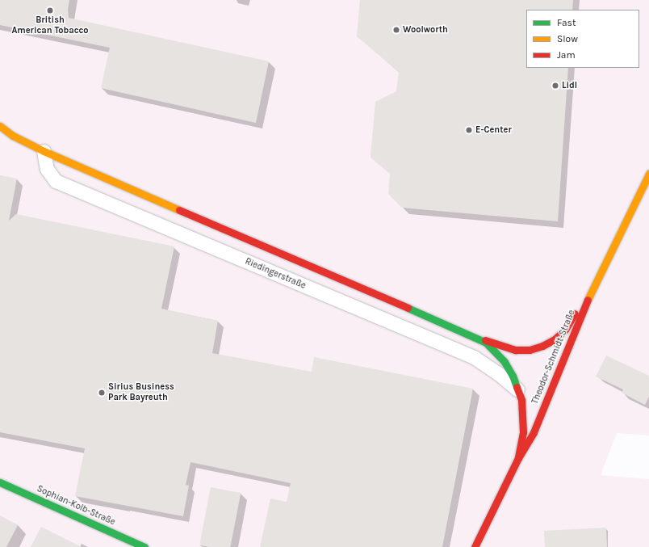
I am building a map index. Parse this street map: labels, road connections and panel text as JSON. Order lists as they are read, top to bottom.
{
  "streets": {
    "main road": ["Theodor-Schmidt-Straße", "Sophian-Kolb-Straße"],
    "street": ["Riedingerstraße"]
  },
  "places": [
    "British American Tobacco",
    "Woolworth",
    "Lidl",
    "E-Center",
    "Sirius Business Park Bayreuth"
  ],
  "legend": ["Fast", "Slow", "Jam"]
}
